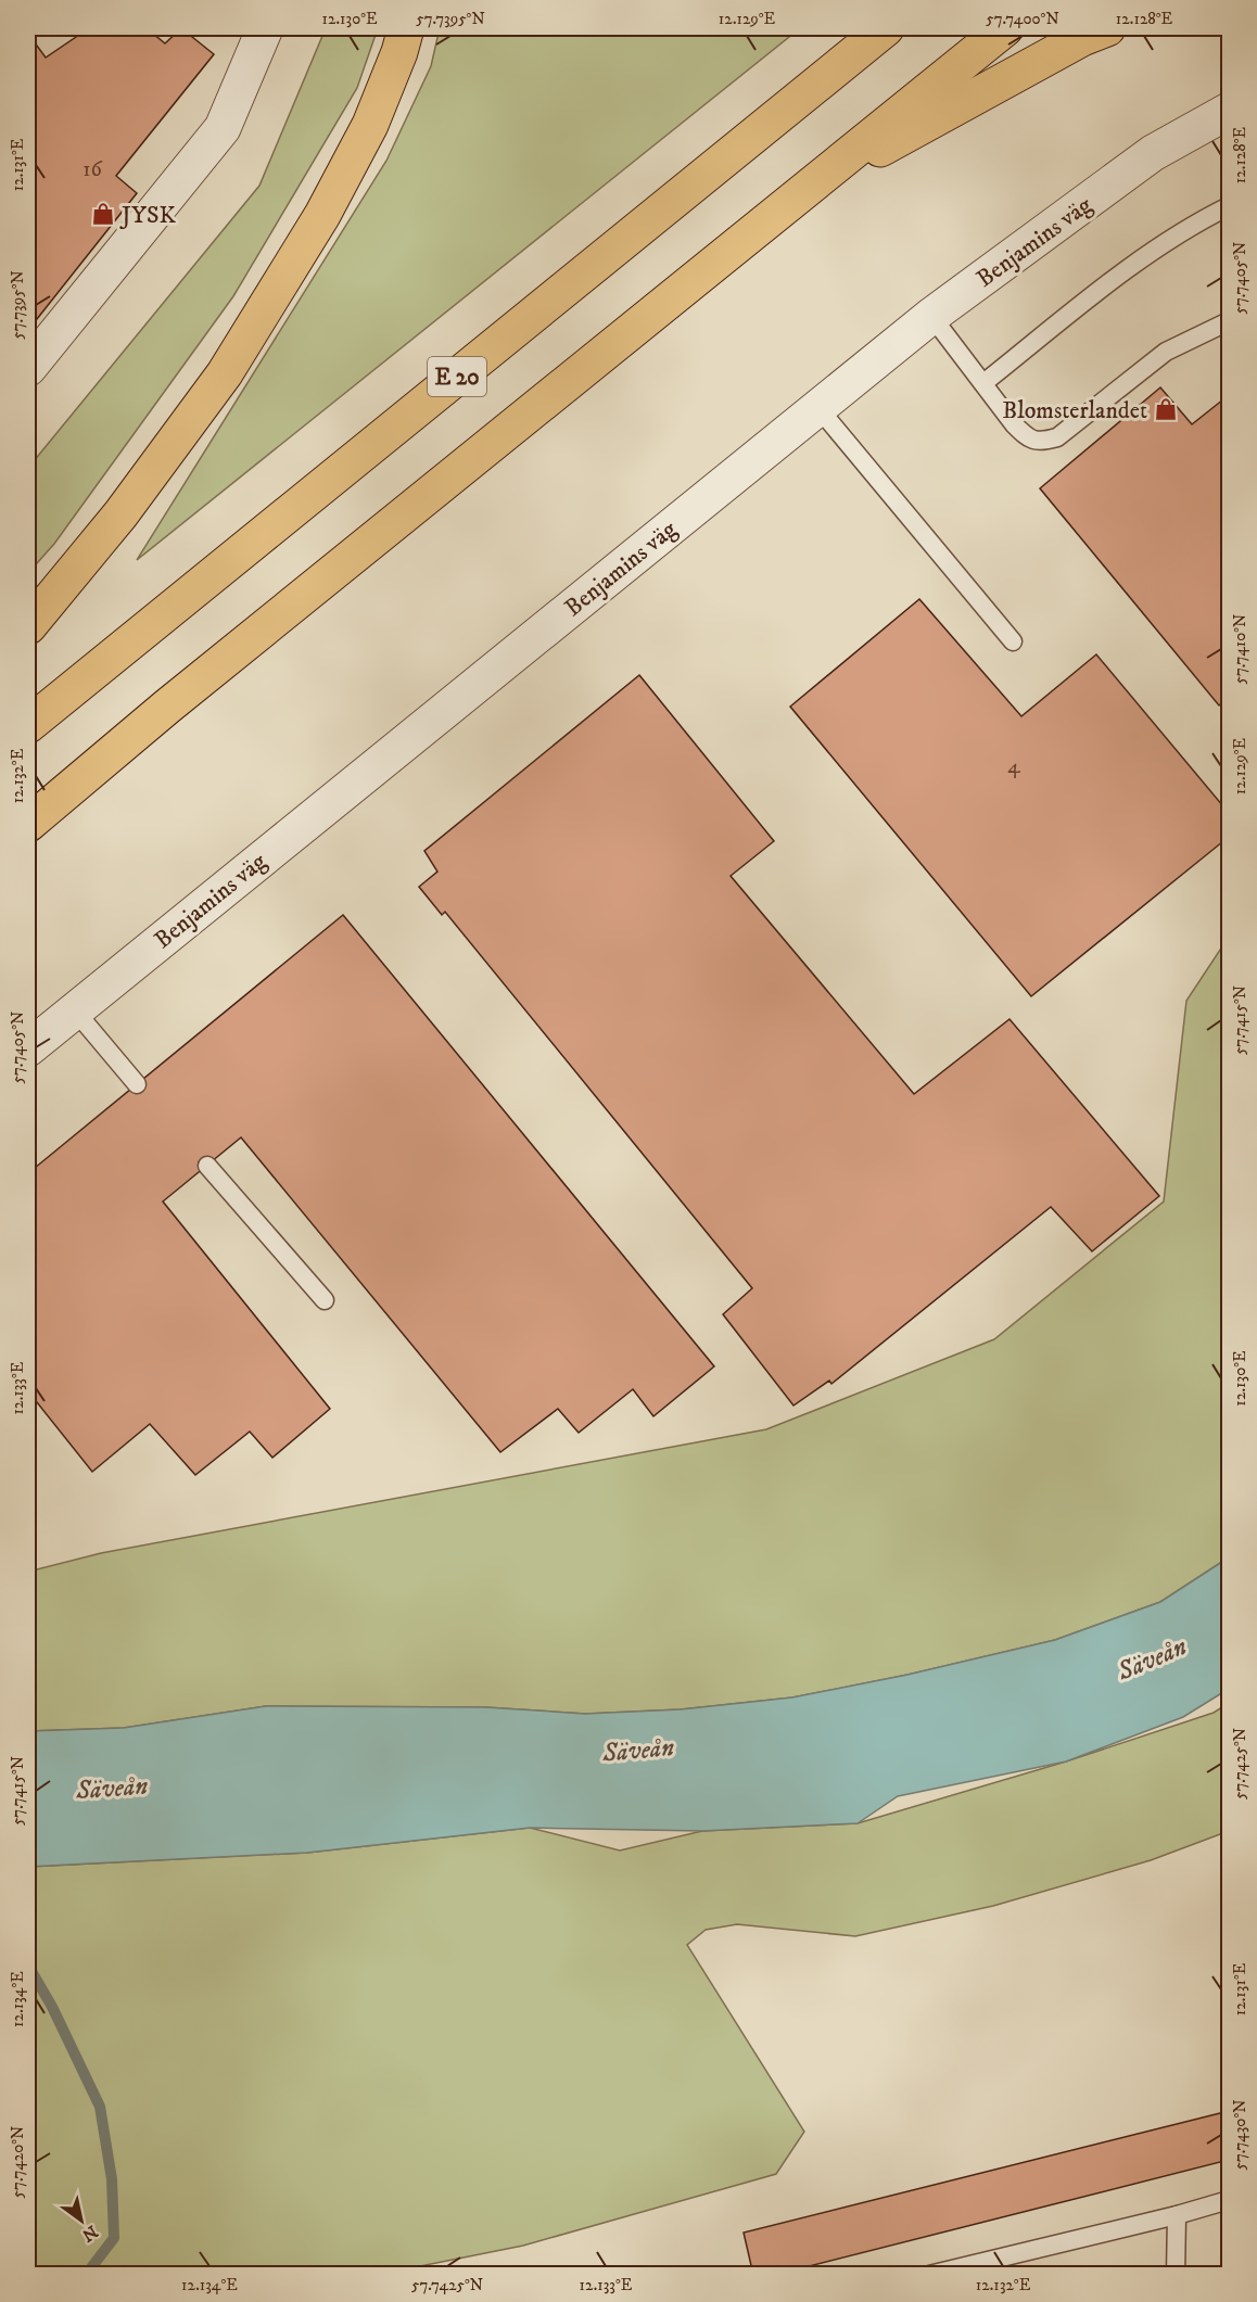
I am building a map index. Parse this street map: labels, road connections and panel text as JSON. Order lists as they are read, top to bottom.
{
  "streets": {
    "highway": ["E 20"],
    "street": ["Benjamins väg"]
  },
  "water": ["Säveån"],
  "places": {
    "shop": ["JYSK", "Blomsterlandet"]
  },
  "house_numbers": ["16", "4"],
  "north": "bottom right",
  "coordinates": [
    "12.130°E",
    "57.7395°N",
    "12.129°E",
    "57.7400°N",
    "12.128°E",
    "12.131°E",
    "57.7405°N",
    "57.7410°N",
    "12.132°E",
    "57.7415°N",
    "12.133°E",
    "57.7425°N",
    "12.134°E",
    "57.7430°N",
    "57.7420°N"
  ]
}
